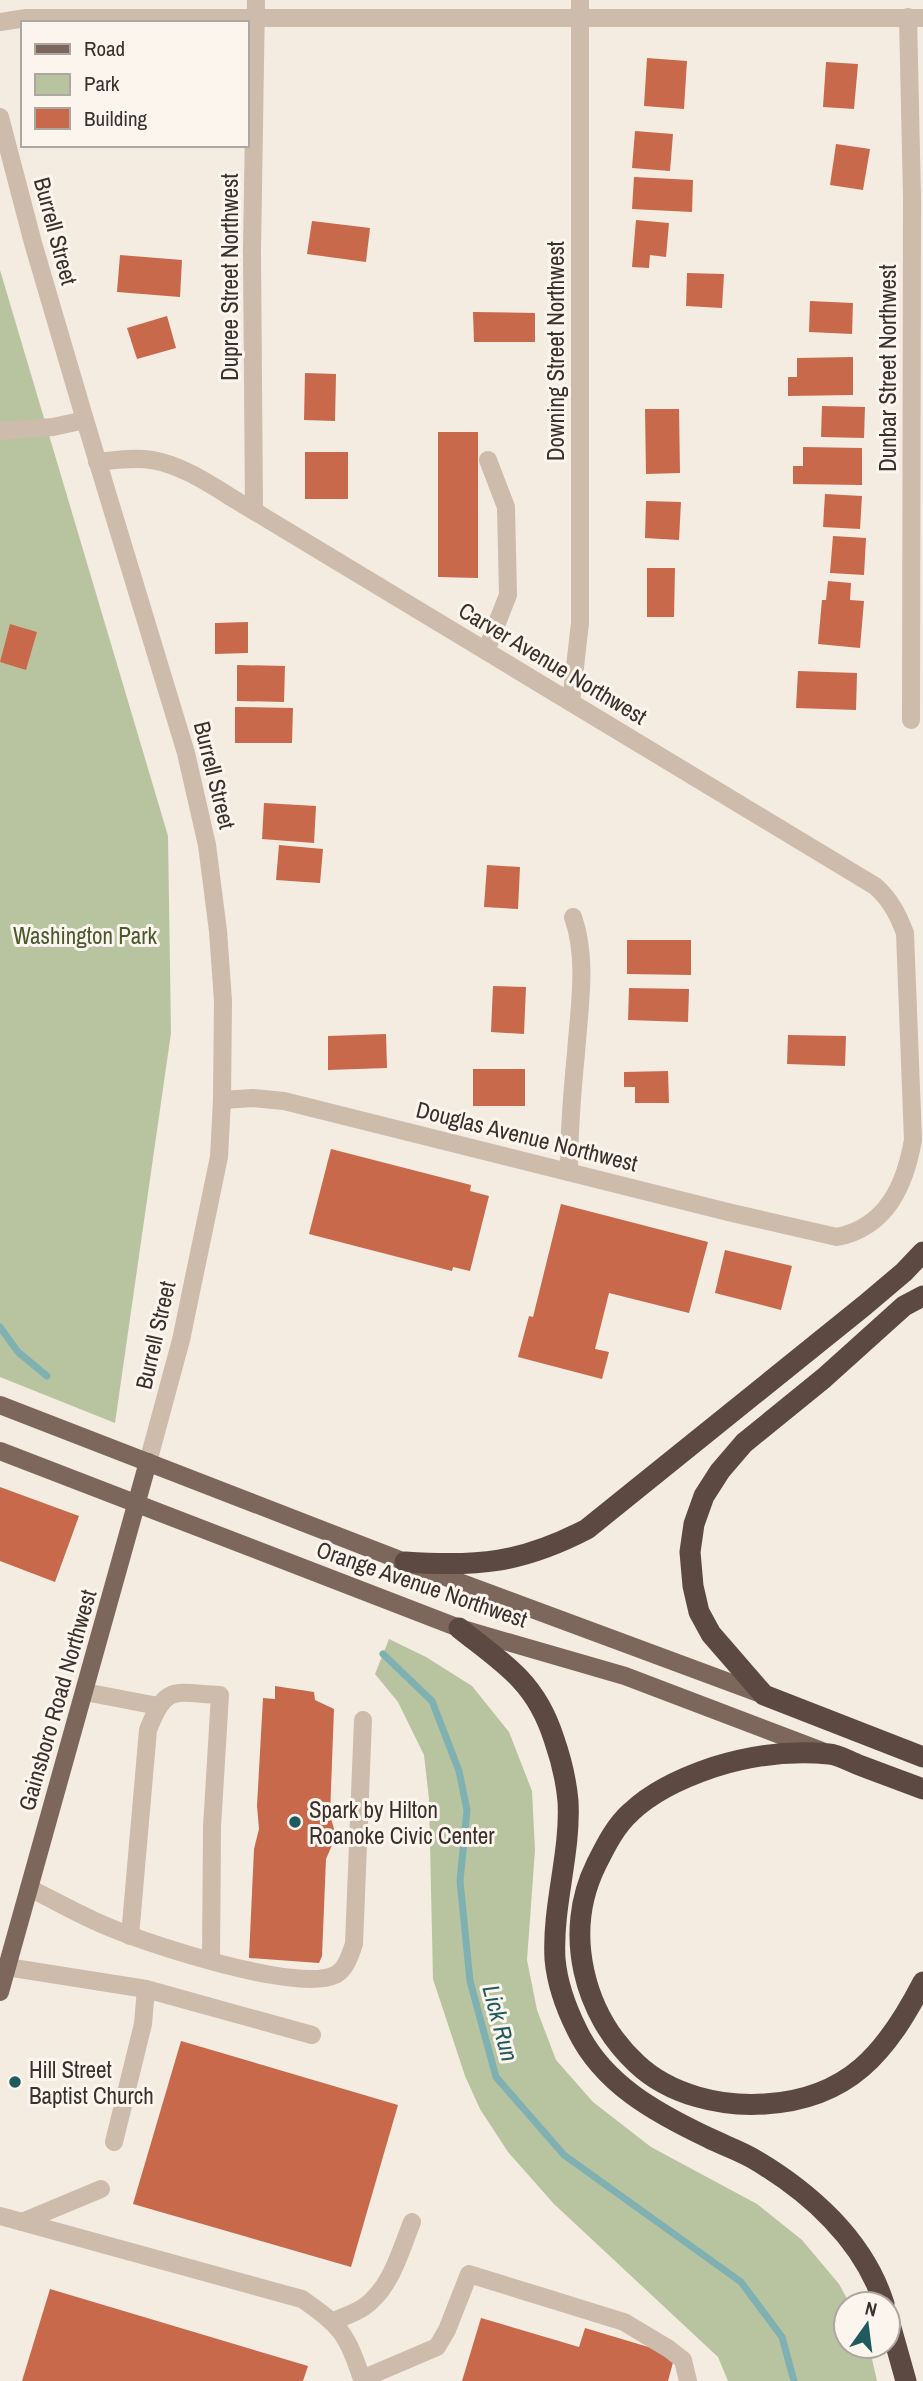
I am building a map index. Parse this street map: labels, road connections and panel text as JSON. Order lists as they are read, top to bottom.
{
  "streets": {
    "main road": ["Orange Avenue Northwest", "Gainsboro Road Northwest"],
    "street": [
      "Burrell Street",
      "Dupree Street Northwest",
      "Downing Street Northwest",
      "Dunbar Street Northwest",
      "Carver Avenue Northwest",
      "Douglas Avenue Northwest"
    ]
  },
  "crossings": [
    ["Burrell Street", "Carver Avenue Northwest"],
    ["Burrell Street", "Douglas Avenue Northwest"],
    ["Burrell Street", "Orange Avenue Northwest"],
    ["Burrell Street", "Gainsboro Road Northwest"],
    ["Dupree Street Northwest", "Carver Avenue Northwest"],
    ["Downing Street Northwest", "Carver Avenue Northwest"],
    ["Carver Avenue Northwest", "Douglas Avenue Northwest"],
    ["Orange Avenue Northwest", "Gainsboro Road Northwest"]
  ],
  "water": ["Lick Run"],
  "parks": ["Washington Park"],
  "places": ["Spark by Hilton Roanoke Civic Center", "Hill Street Baptist Church"],
  "legend": ["Road", "Park", "Building"],
  "north": "top"
}
